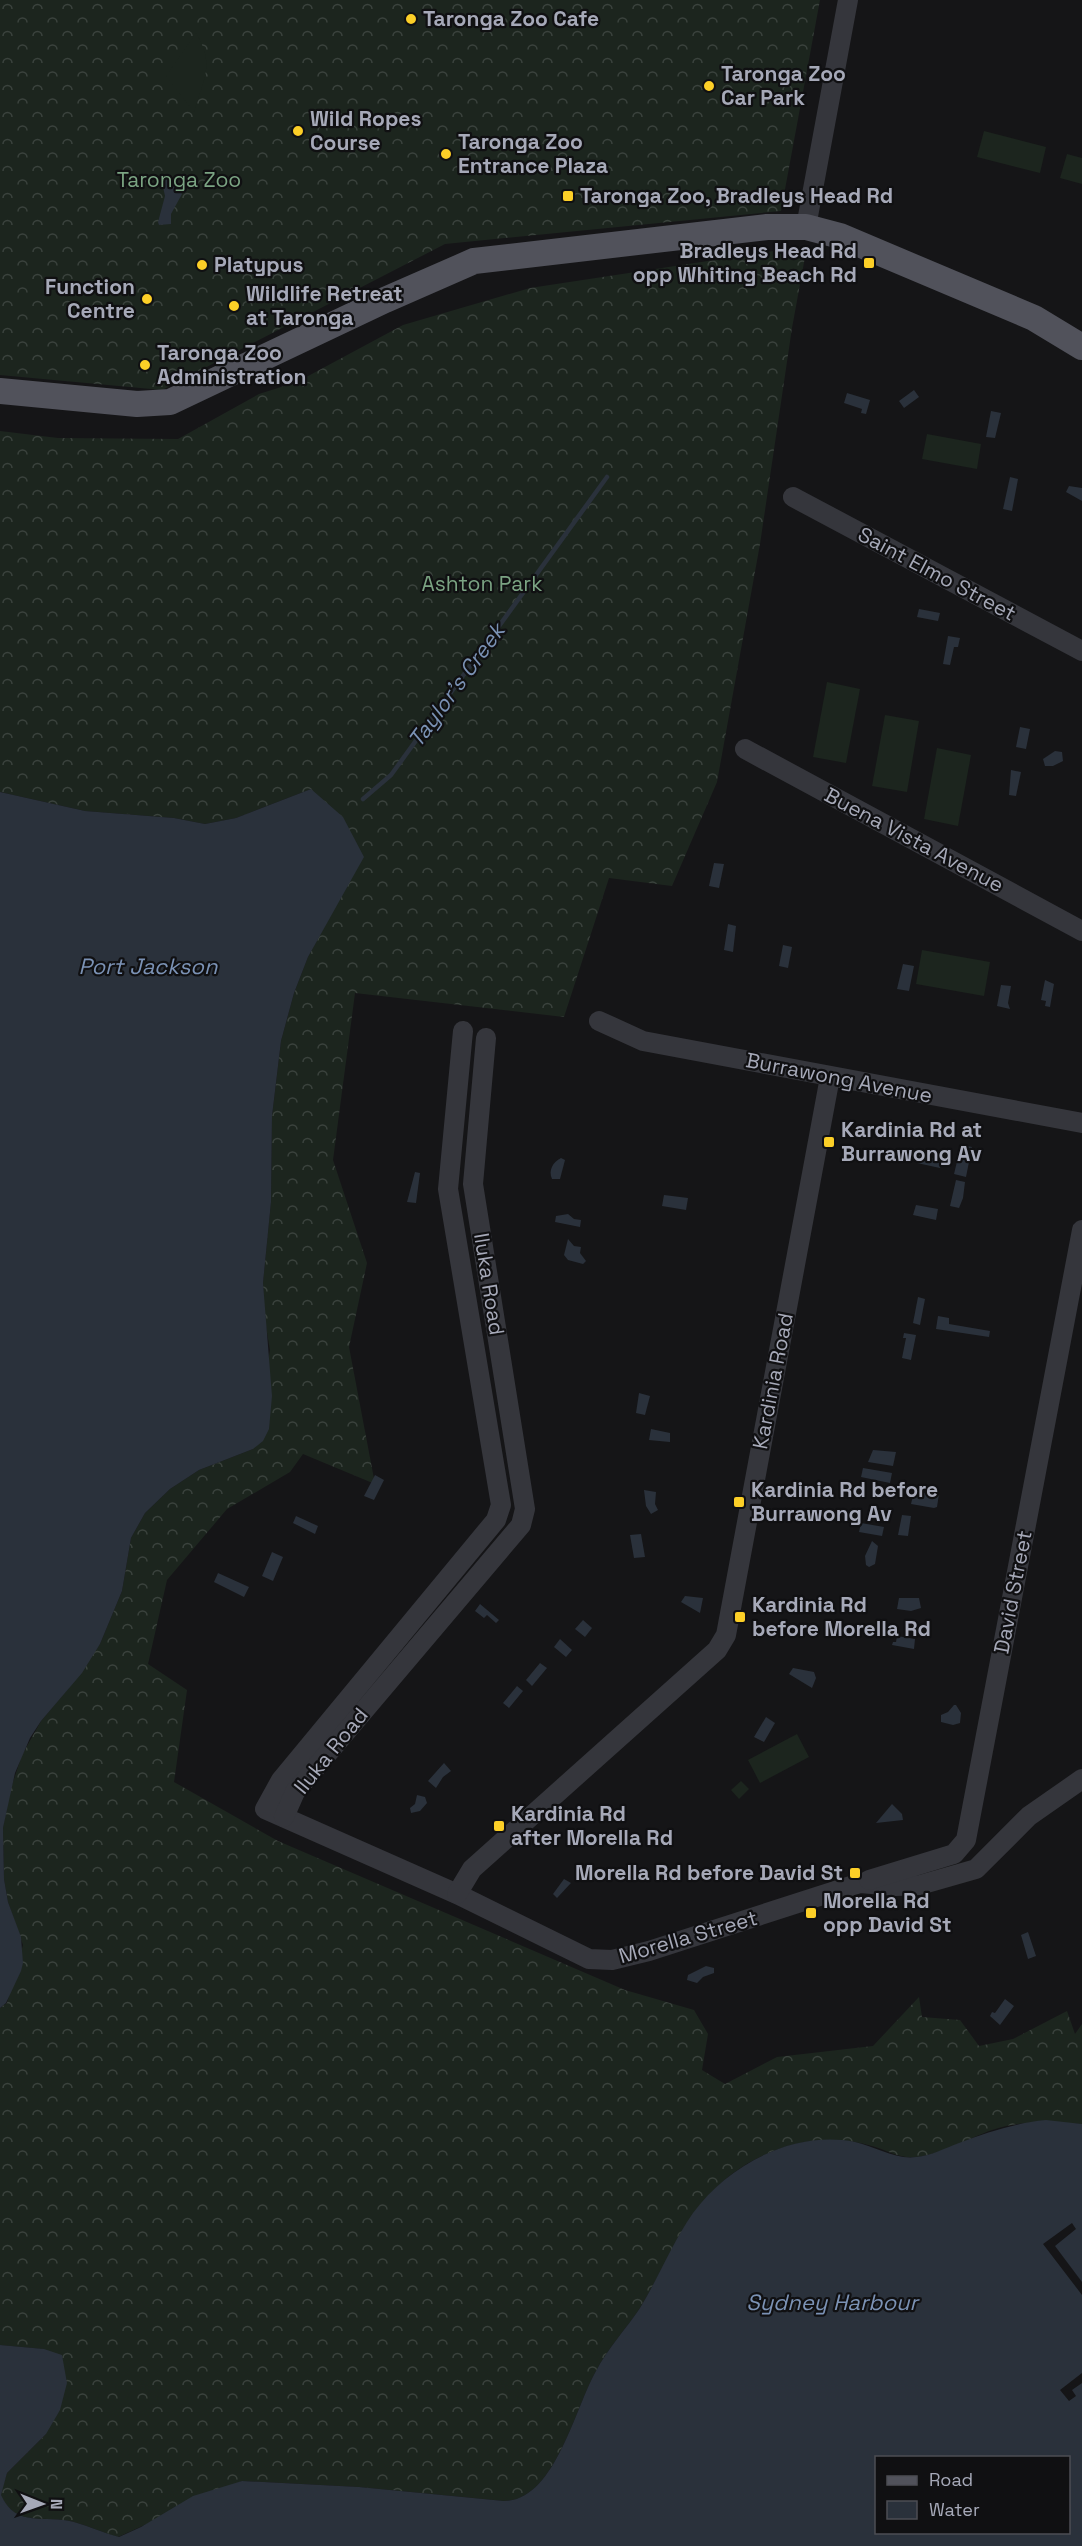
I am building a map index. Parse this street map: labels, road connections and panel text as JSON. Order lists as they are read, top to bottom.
{
  "streets": {
    "street": [
      "Saint Elmo Street",
      "Buena Vista Avenue",
      "Burrawong Avenue",
      "Iluka Road",
      "Kardinia Road",
      "David Street",
      "Morella Street"
    ]
  },
  "crossings": [
    ["Burrawong Avenue", "Kardinia Road"],
    ["Iluka Road", "Morella Street"],
    ["Kardinia Road", "Morella Street"],
    ["David Street", "Morella Street"]
  ],
  "water": ["Taylor's Creek", "Port Jackson", "Sydney Harbour"],
  "parks": ["Taronga Zoo", "Ashton Park"],
  "places": {
    "other": [
      "Taronga Zoo Cafe",
      "Taronga Zoo Car Park",
      "Wild Ropes Course",
      "Taronga Zoo Entrance Plaza",
      "Platypus",
      "Function Centre",
      "Wildlife Retreat at Taronga",
      "Taronga Zoo Administration"
    ],
    "transit": [
      "Taronga Zoo, Bradleys Head Rd",
      "Bradleys Head Rd opp Whiting Beach Rd",
      "Kardinia Rd at Burrawong Av",
      "Kardinia Rd before Burrawong Av",
      "Kardinia Rd before Morella Rd",
      "Kardinia Rd after Morella Rd",
      "Morella Rd before David St",
      "Morella Rd opp David St"
    ]
  },
  "legend": ["Road", "Water"],
  "north": "right"
}
